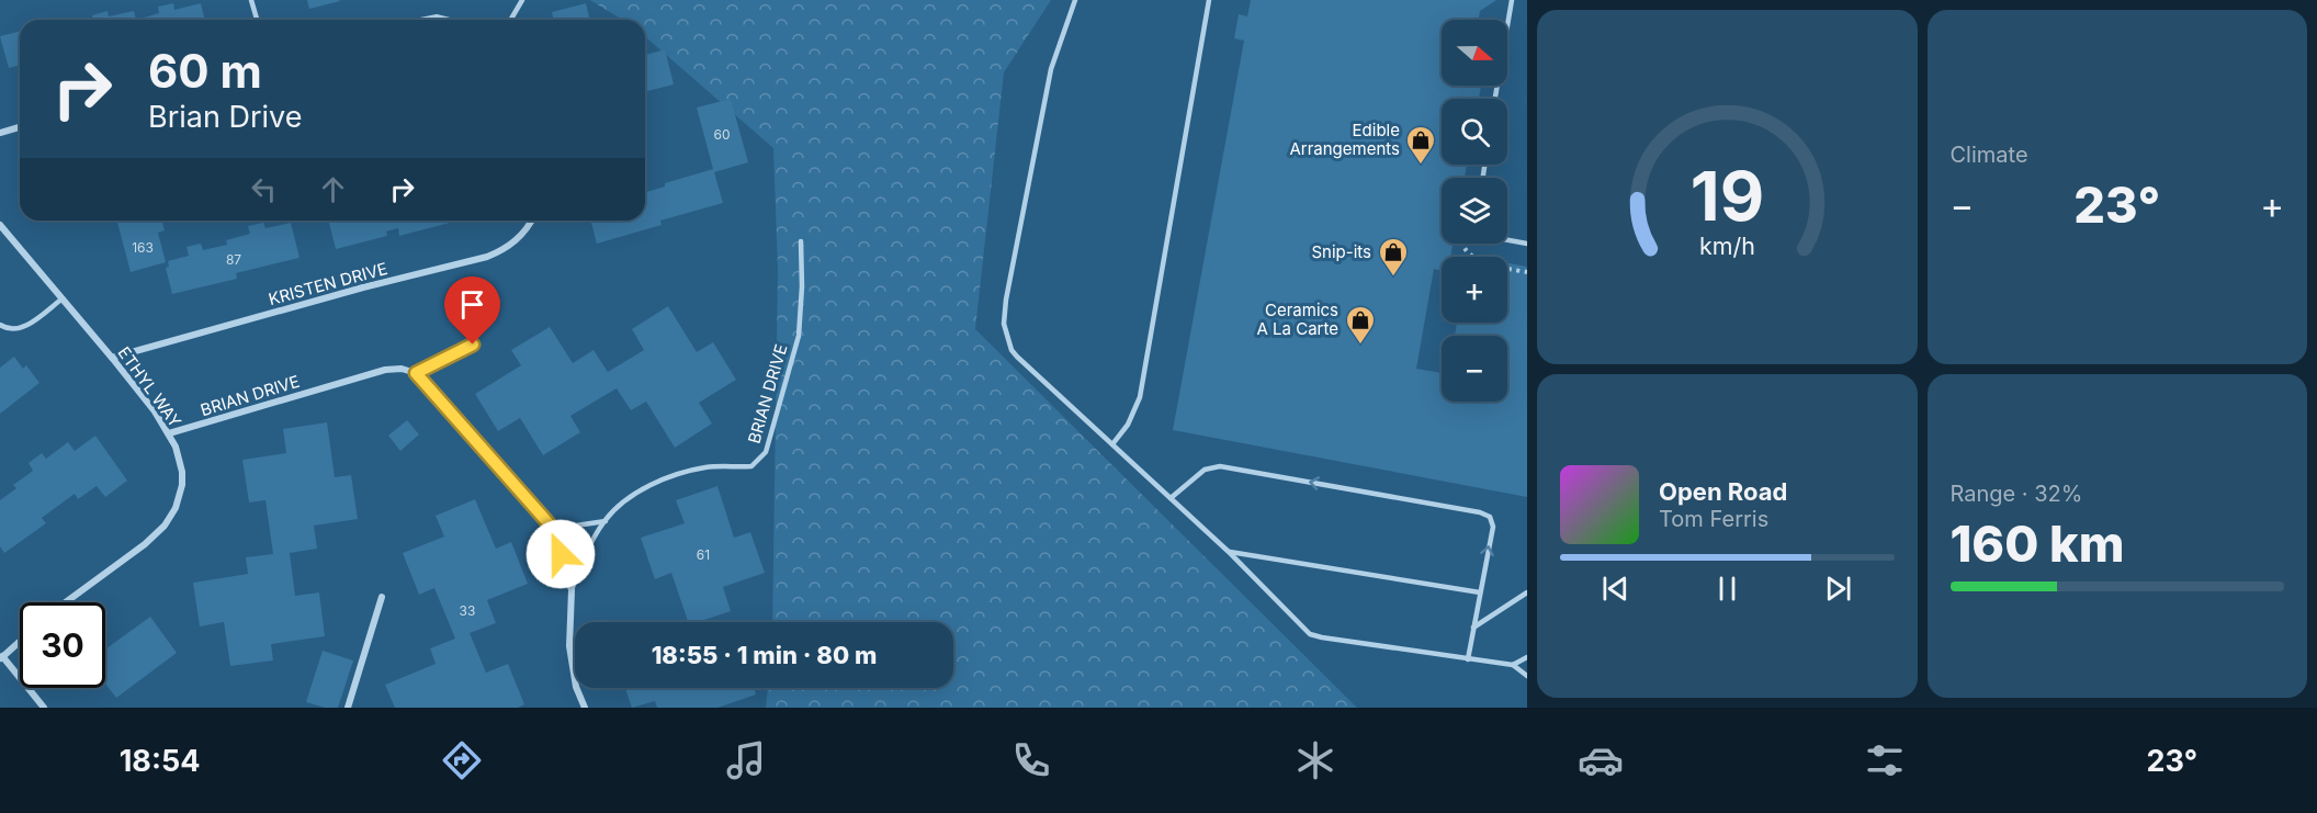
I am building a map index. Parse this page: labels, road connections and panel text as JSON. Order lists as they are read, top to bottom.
{
  "streets": {
    "street": ["KRISTEN DRIVE", "ETHYL WAY", "BRIAN DRIVE"]
  },
  "crossings": [
    ["KRISTEN DRIVE", "ETHYL WAY"],
    ["ETHYL WAY", "BRIAN DRIVE"]
  ],
  "places": {
    "shop": ["Edible Arrangements", "Snip-its", "Ceramics A La Carte"]
  },
  "house_numbers": [
    "60",
    "163",
    "87",
    "61",
    "33"
  ],
  "north": "right",
  "page": {
    "tile": [
      "Climate",
      ["Range · 32%", "160 km"]
    ],
    "map_buttons": ["+", "−"],
    "turn": ["60 m", "Brian Drive"],
    "heat": ["−", "23°", "+"],
    "song": ["Open Road", "Tom Ferris"],
    "limit": "30",
    "trip": "18:55 · 1 min · 80 m",
    "tabs": ["18:54", "23°"],
    "gauge": ["19", "km/h"]
  }
}
